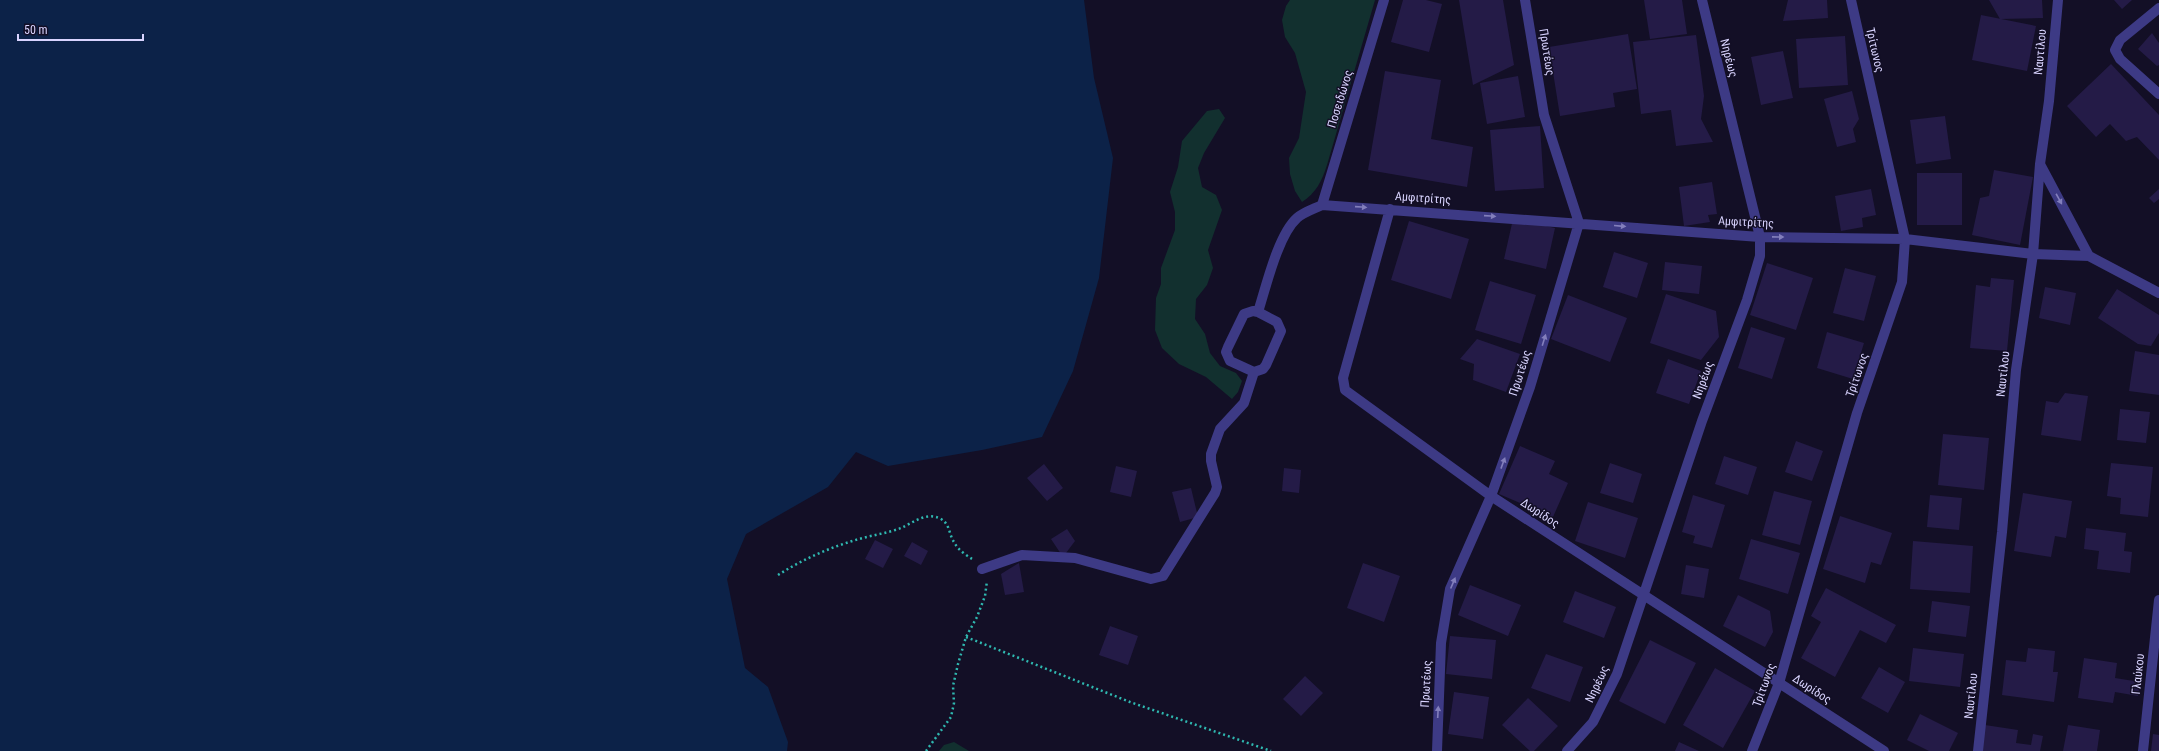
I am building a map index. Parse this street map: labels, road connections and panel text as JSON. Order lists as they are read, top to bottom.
{
  "streets": {
    "street": [
      "Τρίτωνος",
      "Πρωτέως",
      "Ναυτίλου",
      "Νηρέως",
      "Ποσειδώνος",
      "Αμφιτρίτης",
      "Δωρίδος",
      "Γλαύκου"
    ]
  },
  "crossings": [
    ["Τρίτωνος", "Αμφιτρίτης"],
    ["Τρίτωνος", "Δωρίδος"],
    ["Πρωτέως", "Αμφιτρίτης"],
    ["Πρωτέως", "Δωρίδος"],
    ["Ναυτίλου", "Αμφιτρίτης"],
    ["Νηρέως", "Αμφιτρίτης"],
    ["Νηρέως", "Δωρίδος"],
    ["Ποσειδώνος", "Αμφιτρίτης"],
    ["Αμφιτρίτης", "Δωρίδος"]
  ],
  "one_way": ["Πρωτέως", "Αμφιτρίτης"],
  "scale_bar": "50 m"
}
